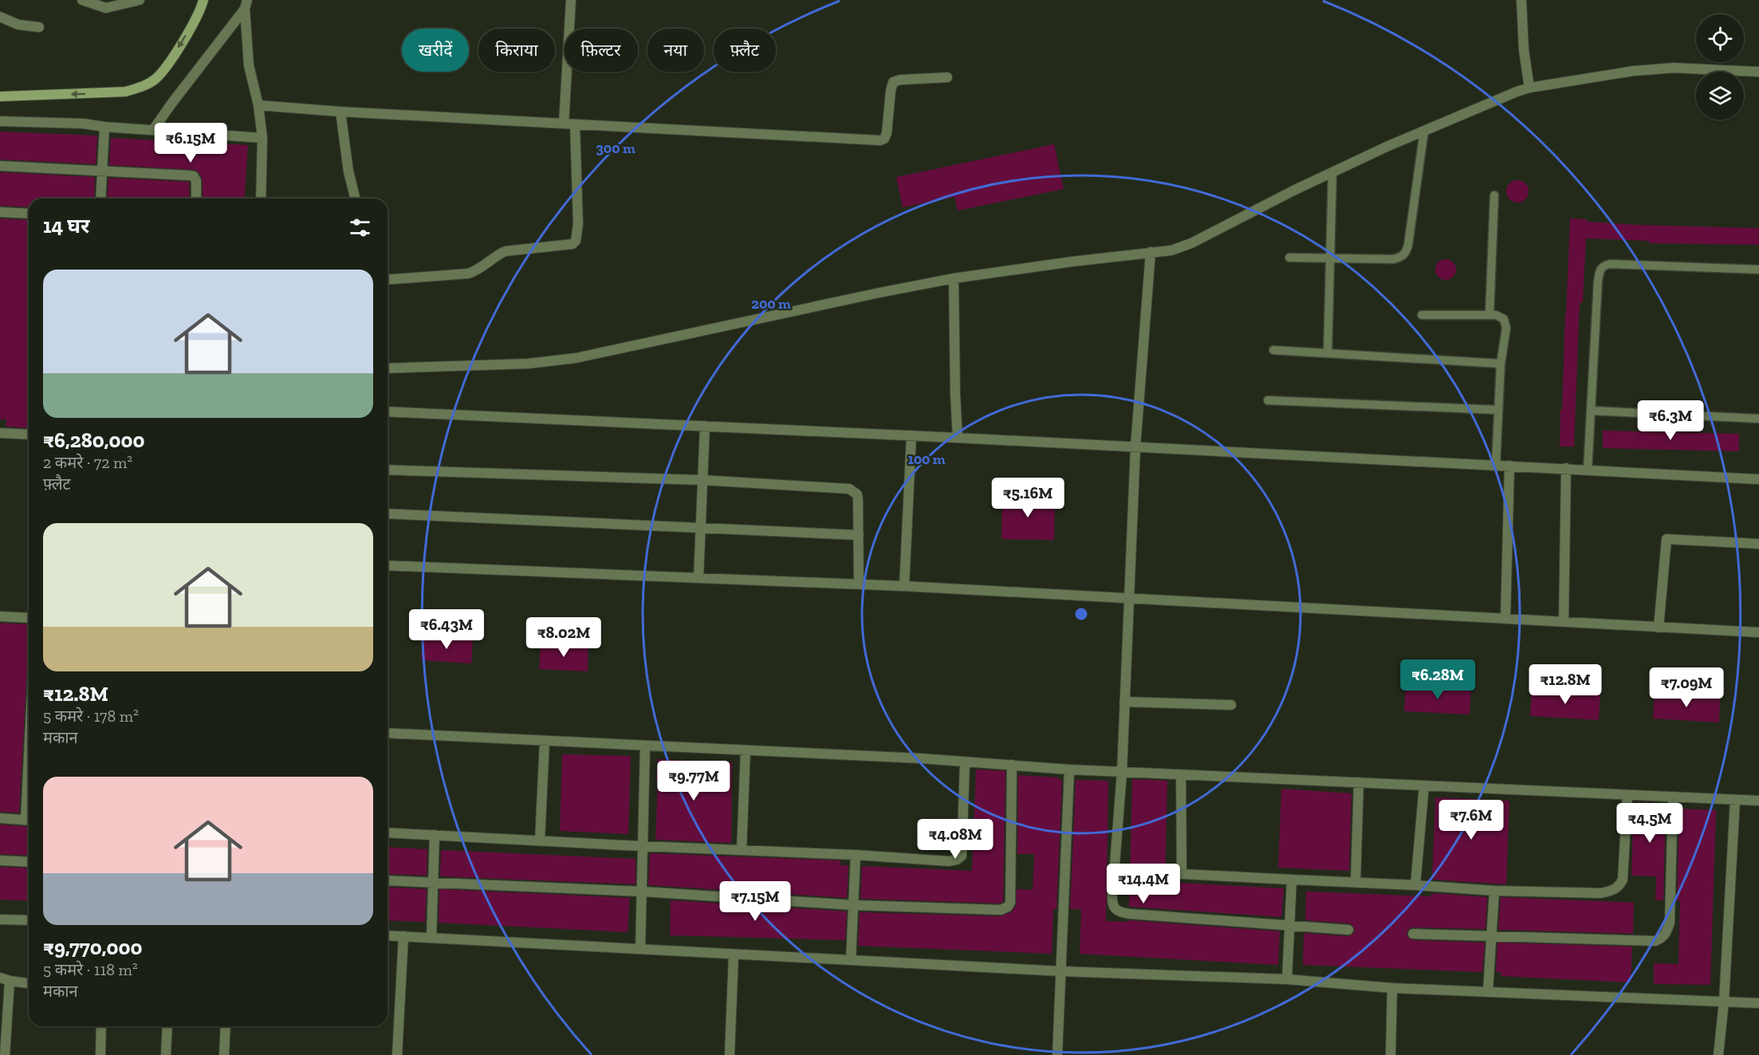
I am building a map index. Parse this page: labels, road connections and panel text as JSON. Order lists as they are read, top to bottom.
{
  "page": {
    "chip": [
      "खरीदें",
      "किराया",
      "फ़िल्टर",
      "नया",
      "फ़्लैट"
    ],
    "price": [
      "₹6.15M",
      "₹6.3M",
      "₹5.16M",
      "₹6.43M",
      "₹8.02M",
      "₹6.28M",
      "₹12.8M",
      "₹7.09M",
      "₹9.77M",
      "₹7.6M",
      "₹4.5M",
      "₹4.08M",
      "₹14.4M",
      "₹7.15M"
    ],
    "heading": "14 घर",
    "list": [
      {
        "name": "₹6,280,000",
        "note": "2 कमरे · 72 m² · फ़्लैट"
      },
      {
        "name": "₹12.8M",
        "note": "5 कमरे · 178 m² · मकान"
      },
      {
        "name": "₹9,770,000",
        "note": "5 कमरे · 118 m² · मकान"
      }
    ]
  },
  "rings": ["300 m", "200 m", "100 m"]
}
